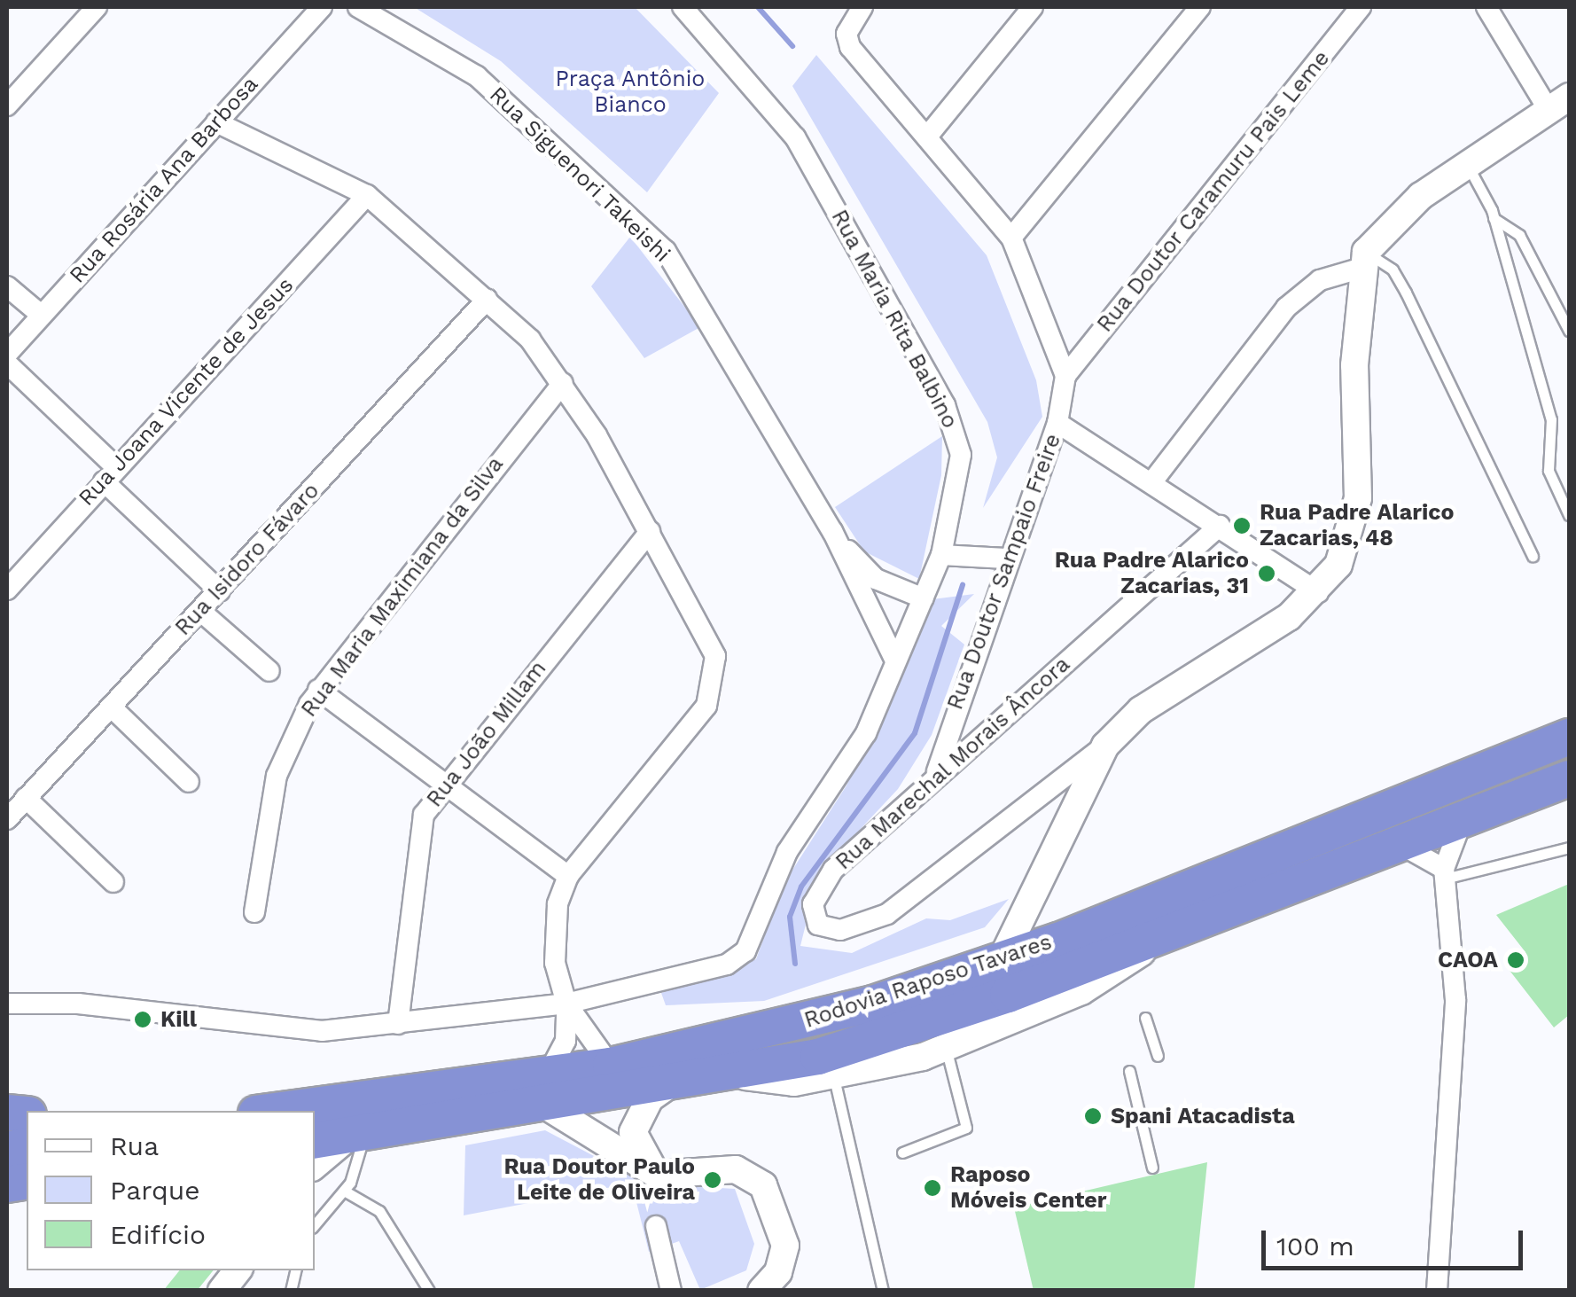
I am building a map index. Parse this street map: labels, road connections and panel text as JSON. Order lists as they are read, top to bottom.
{
  "streets": {
    "highway": ["Rodovia Raposo Tavares"],
    "street": [
      "Rua Siguenori Takeishi",
      "Rua Rosária Ana Barbosa",
      "Rua Doutor Caramuru Pais Leme",
      "Rua Maria Rita Balbino",
      "Rua Joana Vicente de Jesus",
      "Rua Isidoro Fávaro",
      "Rua Doutor Sampaio Freire",
      "Rua Maria Maximiana da Silva",
      "Rua João Millam",
      "Rua Marechal Morais Âncora"
    ]
  },
  "crossings": [
    ["Rua Siguenori Takeishi", "Rua Maria Rita Balbino"],
    ["Rua Doutor Caramuru Pais Leme", "Rua Doutor Sampaio Freire"],
    ["Rua Doutor Sampaio Freire", "Rua Marechal Morais Âncora"]
  ],
  "parks": ["Praça Antônio Bianco"],
  "places": [
    "Rua Padre Alarico Zacarias, 48",
    "Rua Padre Alarico Zacarias, 31",
    "CAOA",
    "Kill",
    "Spani Atacadista",
    "Rua Doutor Paulo Leite de Oliveira",
    "Raposo Móveis Center"
  ],
  "legend": ["Rua", "Parque", "Edifício"],
  "scale_bar": "100 m"
}
